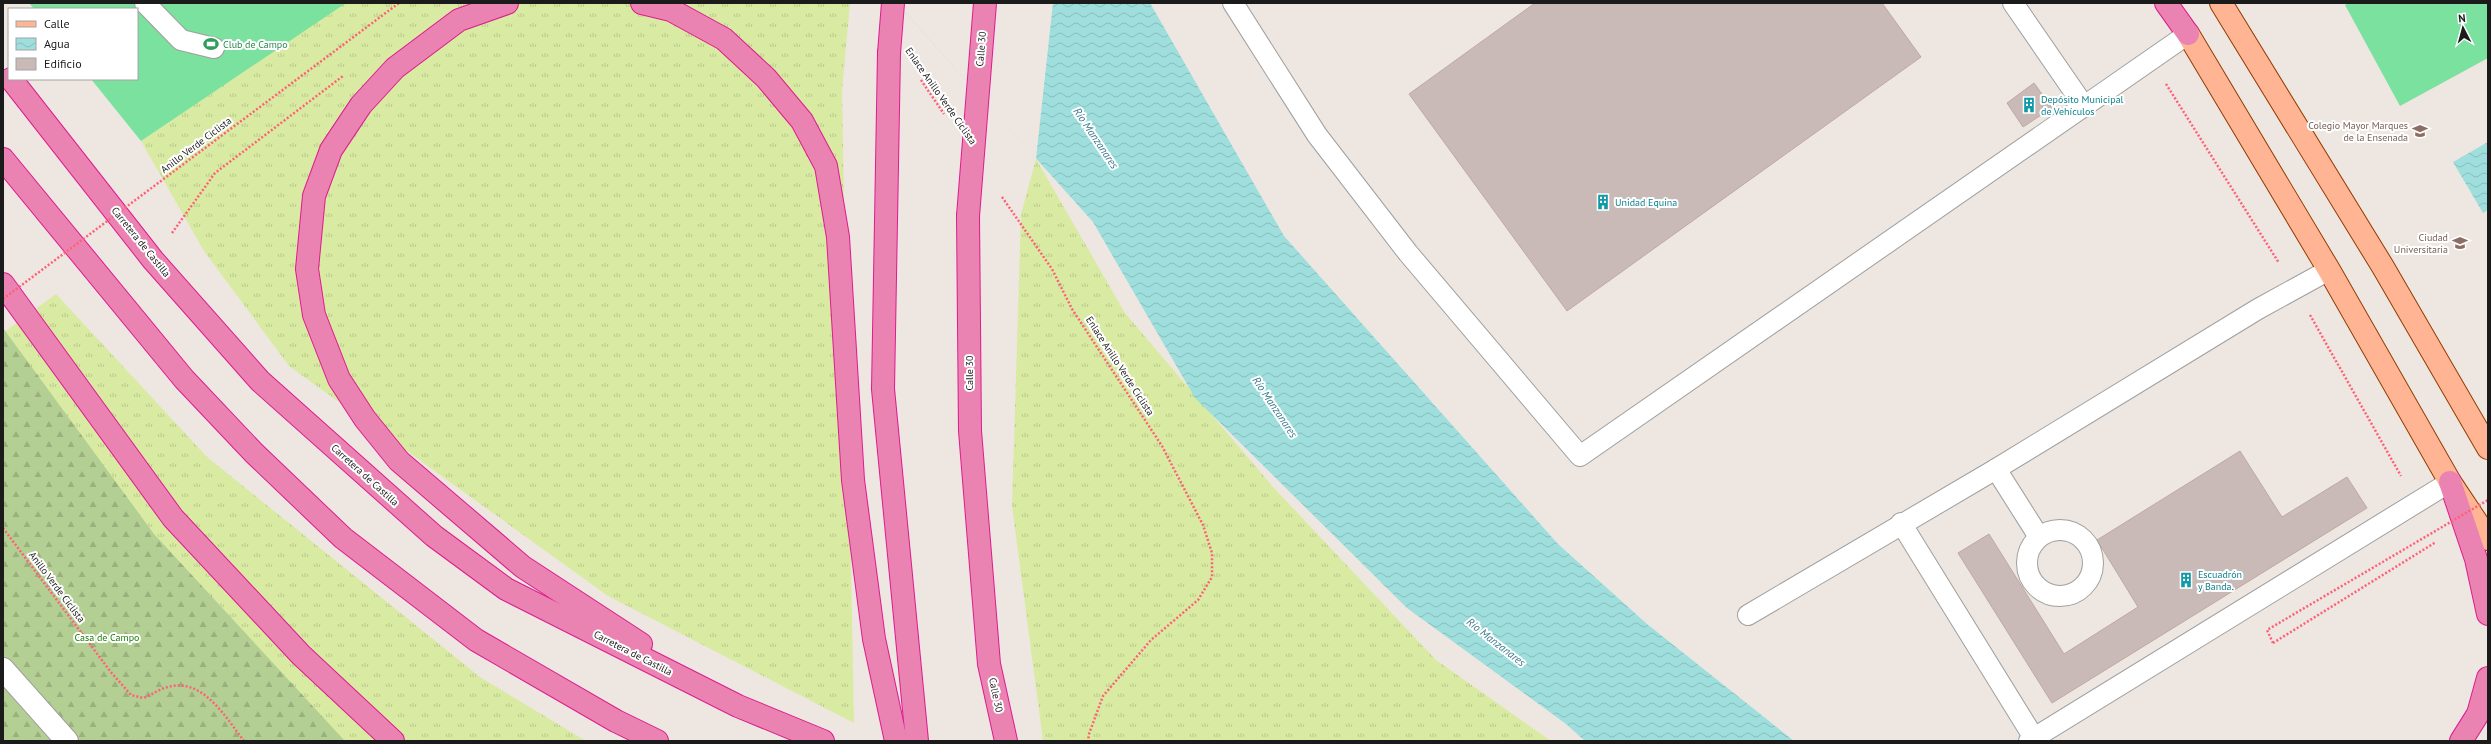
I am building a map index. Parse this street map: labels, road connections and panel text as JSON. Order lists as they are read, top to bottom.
{
  "streets": {
    "highway": ["Calle 30", "Carretera de Castilla"],
    "path": ["Enlace Anillo Verde Ciclista", "Anillo Verde Ciclista"]
  },
  "water": ["Río Manzanares"],
  "parks": ["Casa de Campo"],
  "places": {
    "sports": ["Club de Campo"],
    "building": ["Depósito Municipal de Vehículos", "Unidad Equina", "Escuadrón y Banda."],
    "school or university": ["Colegio Mayor Marques de la Ensenada", "Ciudad Universitaria"]
  },
  "legend": ["Calle", "Agua", "Edificio"],
  "north": "top"
}
